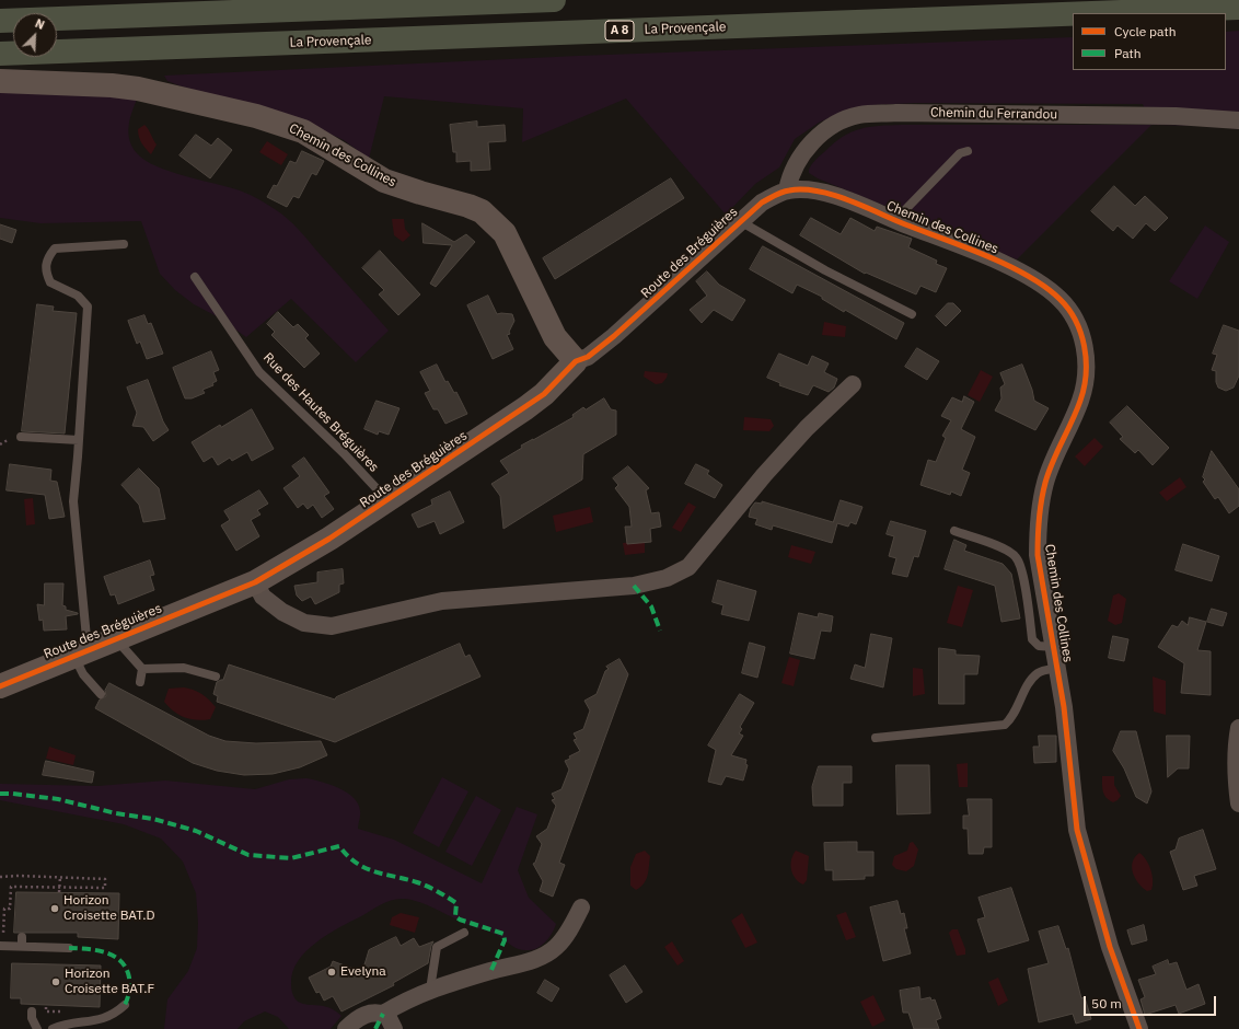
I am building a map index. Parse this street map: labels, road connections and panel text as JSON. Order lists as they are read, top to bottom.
{
  "streets": {
    "highway": ["La Provençale", "A 8"],
    "street": ["Chemin du Ferrandou", "Chemin des Collines", "Route des Bréguières"],
    "lane": ["Rue des Hautes Bréguières"]
  },
  "crossings": [
    ["Chemin du Ferrandou", "Chemin des Collines"],
    ["Chemin du Ferrandou", "Route des Bréguières"],
    ["Chemin des Collines", "Route des Bréguières"],
    ["Route des Bréguières", "Rue des Hautes Bréguières"]
  ],
  "places": ["Horizon Croisette BAT.D", "Evelyna", "Horizon Croisette BAT.F"],
  "legend": ["Cycle path", "Path"],
  "scale_bar": "50 m",
  "north": "top right"
}
